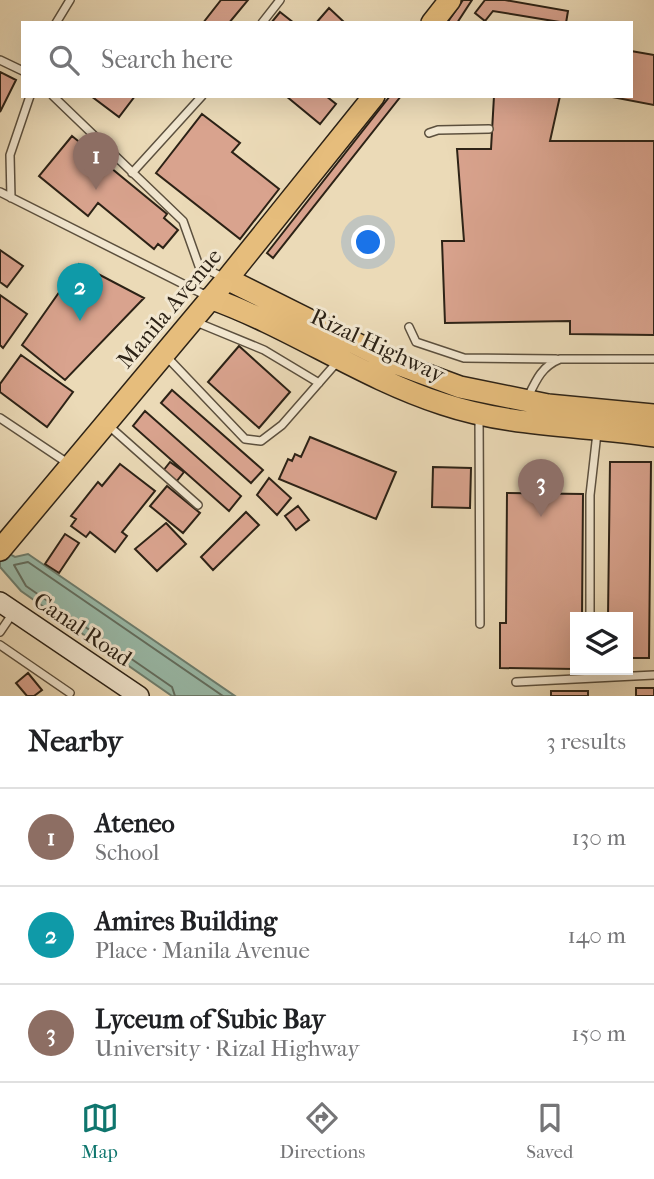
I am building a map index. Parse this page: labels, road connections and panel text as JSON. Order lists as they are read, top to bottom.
{
  "streets": {
    "main road": ["Manila Avenue", "Rizal Highway", "Canal Road"]
  },
  "crossings": [
    ["Manila Avenue", "Rizal Highway"]
  ],
  "page": {
    "search": "Search here",
    "pins": ["1", "2", "3"],
    "heading": ["Nearby", "3 results"],
    "list": [
      {
        "mark": "1",
        "name": "Ateneo",
        "note": "School",
        "value": "130 m"
      },
      {
        "mark": "2",
        "name": "Amires Building",
        "note": "Place · Manila Avenue",
        "value": "140 m"
      },
      {
        "mark": "3",
        "name": "Lyceum of Subic Bay",
        "note": "University · Rizal Highway",
        "value": "150 m"
      }
    ],
    "nav": ["Map", "Directions", "Saved"]
  }
}
